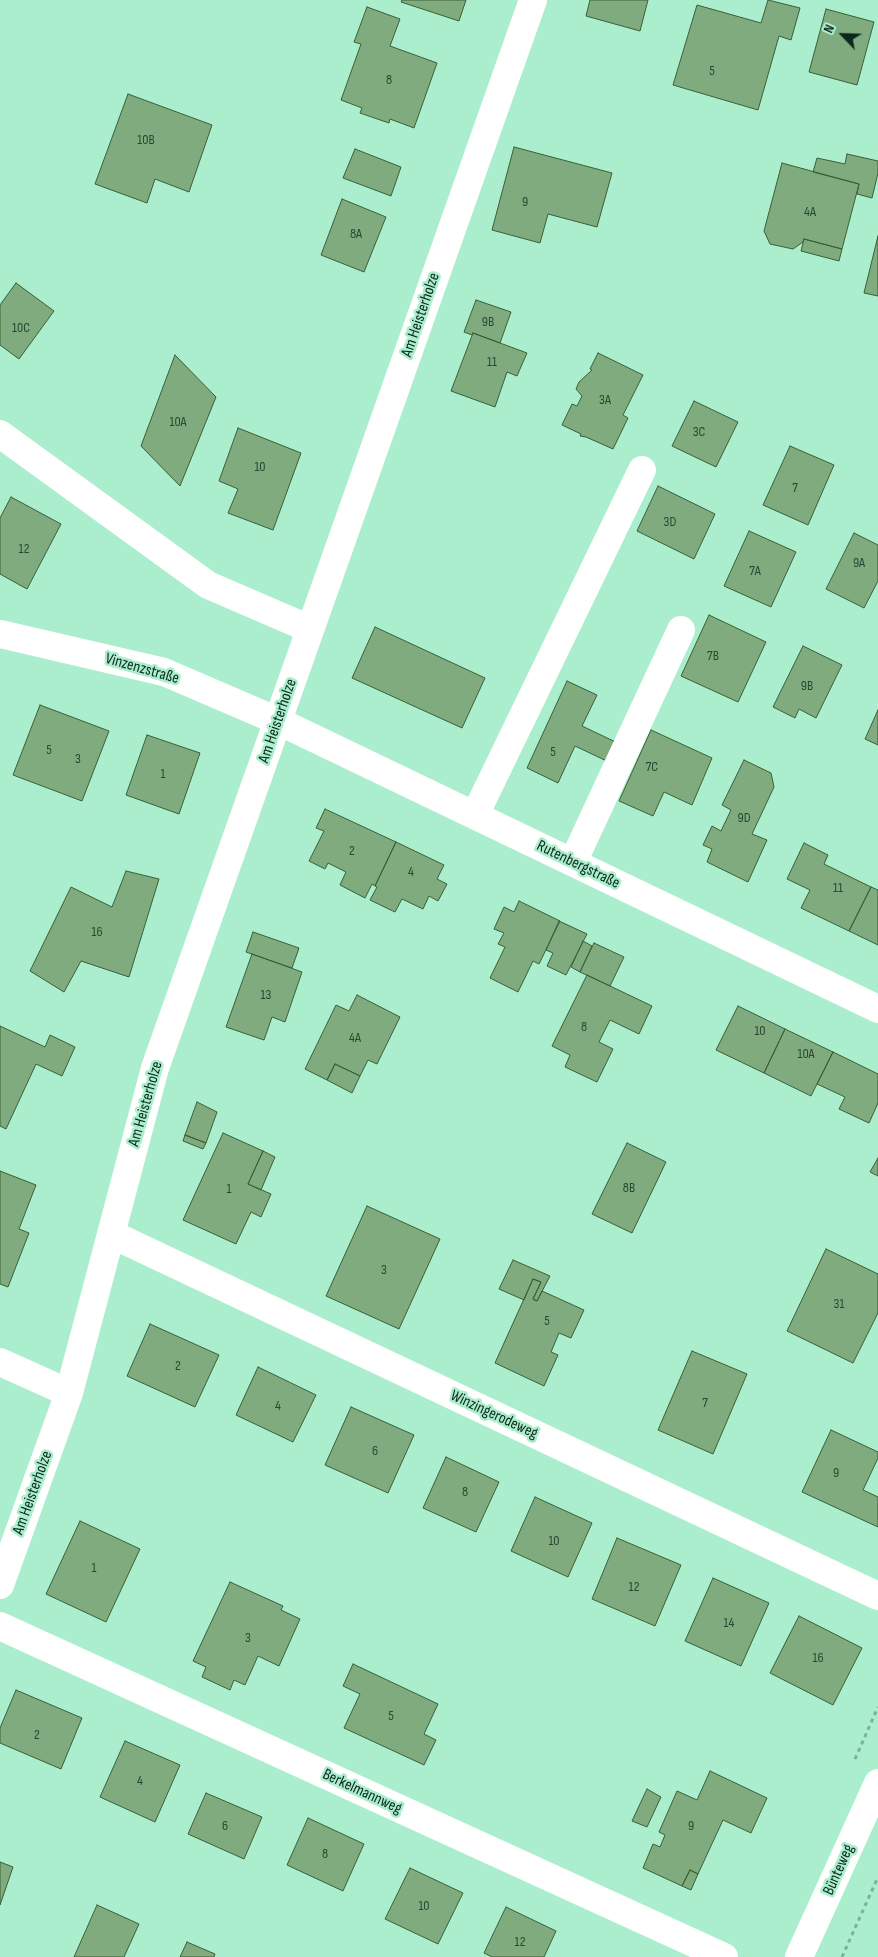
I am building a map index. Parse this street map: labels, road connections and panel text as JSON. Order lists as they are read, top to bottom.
{
  "streets": {
    "street": [
      "Am Heisterholze",
      "Vinzenzstraße",
      "Rutenbergstraße",
      "Winzingerodeweg",
      "Berkelmannweg",
      "Bünteweg"
    ]
  },
  "crossings": [
    ["Am Heisterholze", "Vinzenzstraße"],
    ["Am Heisterholze", "Rutenbergstraße"],
    ["Am Heisterholze", "Winzingerodeweg"],
    ["Vinzenzstraße", "Rutenbergstraße"]
  ],
  "house_numbers": [
    "5",
    "8",
    "10B",
    "9",
    "4A",
    "8A",
    "9B",
    "10C",
    "11",
    "3A",
    "10A",
    "3C",
    "10",
    "7",
    "3D",
    "12",
    "9A",
    "7A",
    "7B",
    "9B",
    "5",
    "5",
    "3",
    "7C",
    "1",
    "9D",
    "2",
    "4",
    "11",
    "16",
    "13",
    "8",
    "10",
    "4A",
    "10A",
    "8B",
    "1",
    "3",
    "31",
    "5",
    "2",
    "7",
    "4",
    "6",
    "9",
    "8",
    "10",
    "1",
    "12",
    "14",
    "3",
    "16",
    "5",
    "2",
    "4",
    "6",
    "9",
    "8",
    "10",
    "12"
  ],
  "north": "top left"
}
